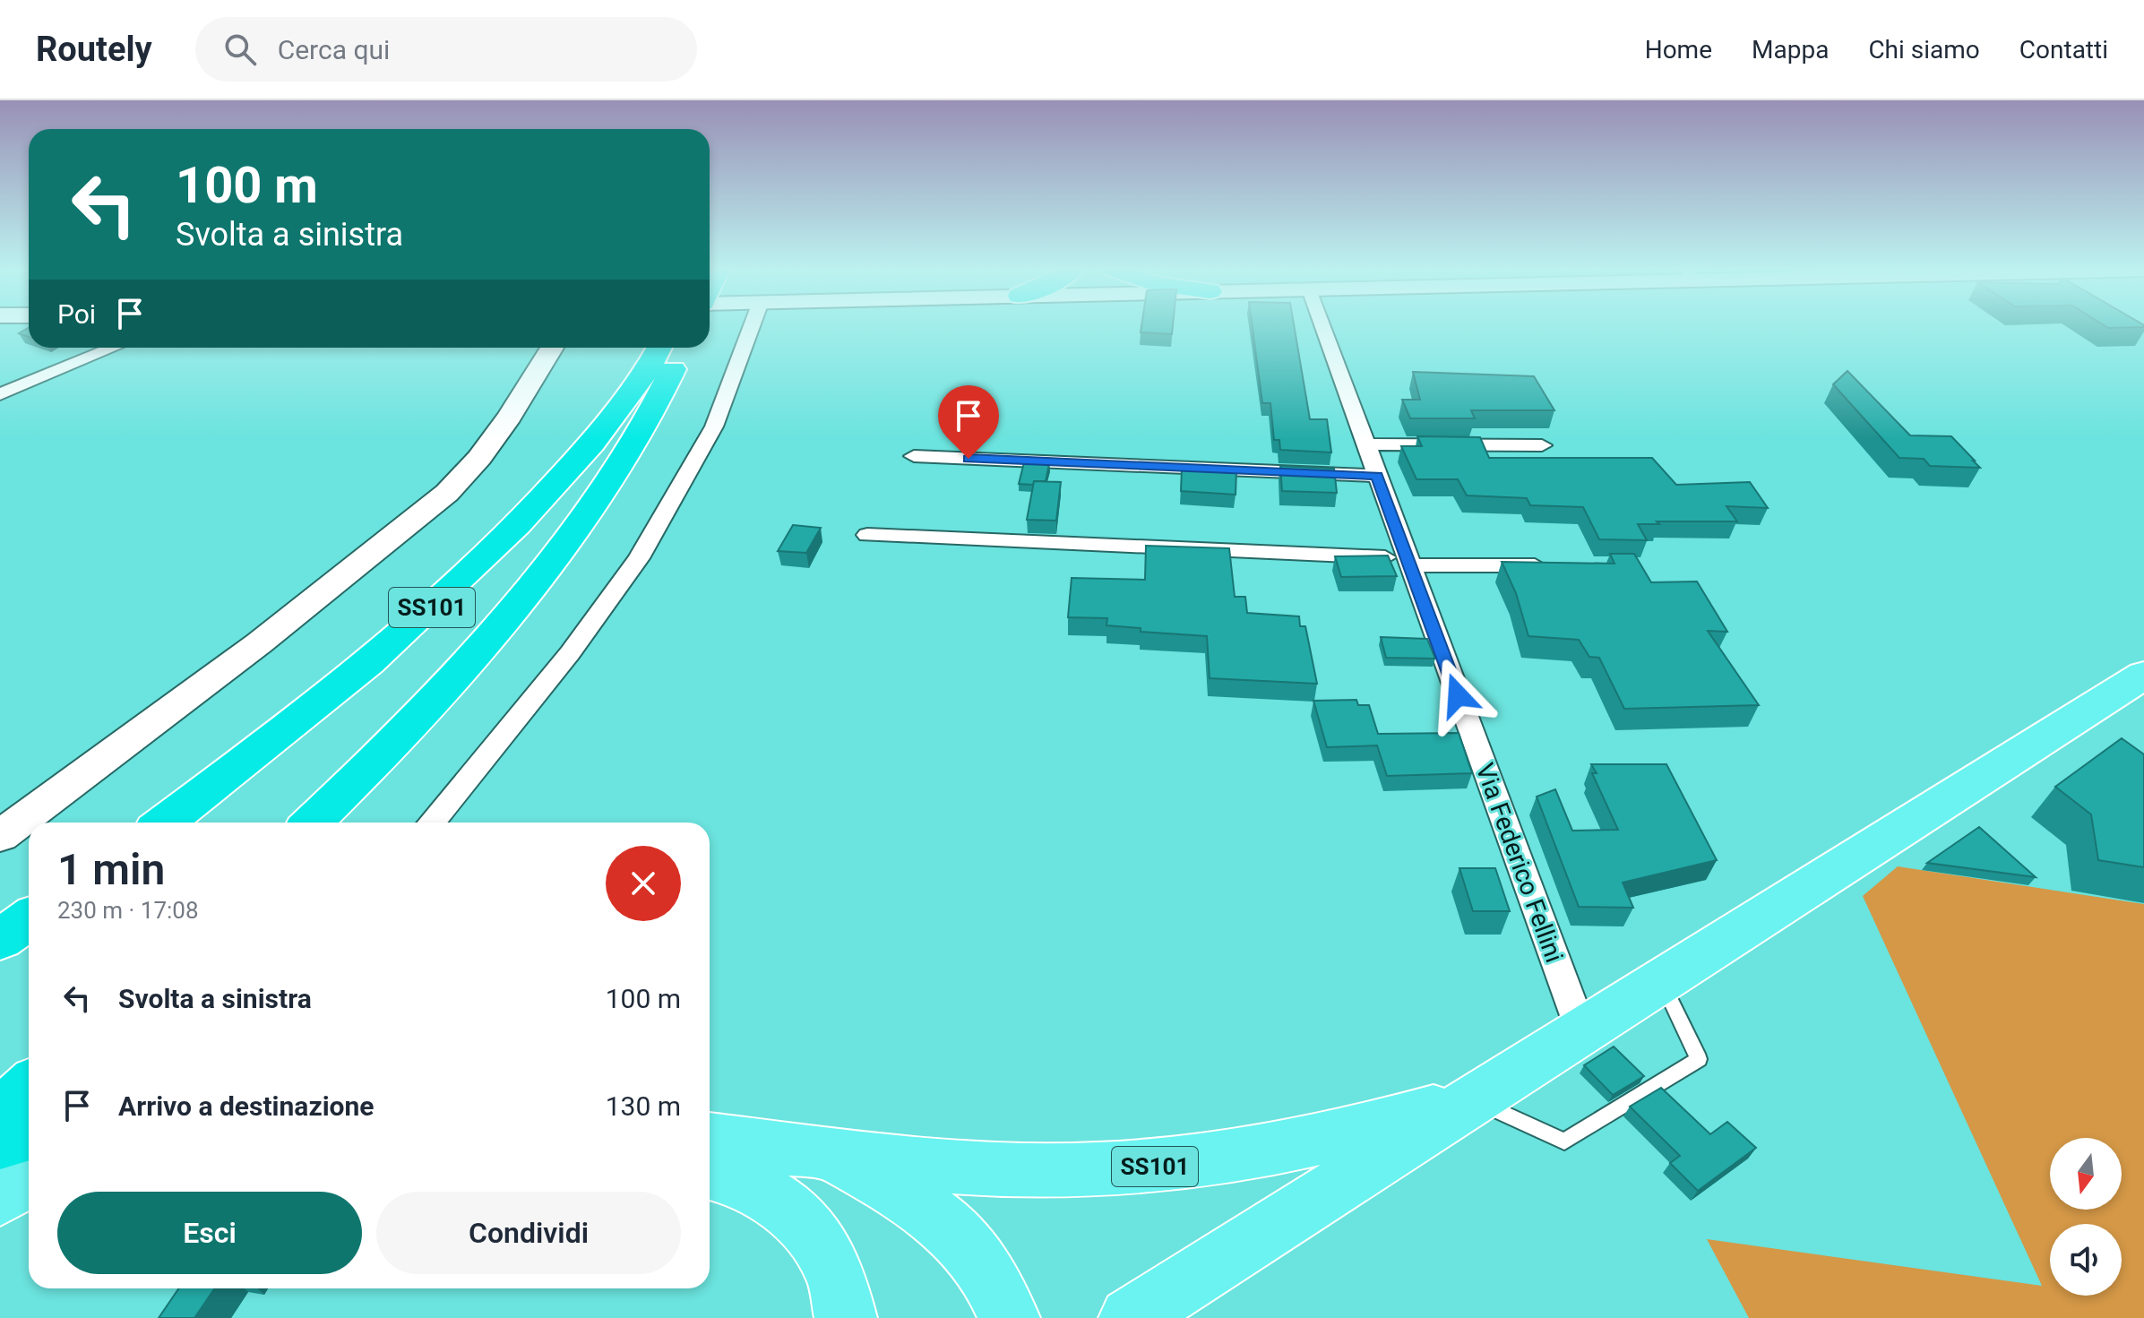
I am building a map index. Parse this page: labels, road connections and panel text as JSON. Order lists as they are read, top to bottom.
{
  "streets": {
    "highway": ["SS101"],
    "street": ["Via Federico Fellini"]
  },
  "north": "bottom",
  "page": {
    "header": "Routely",
    "search": "Cerca qui",
    "nav": [
      "Home",
      "Mappa",
      "Chi siamo",
      "Contatti"
    ],
    "turn": ["100 m", "Svolta a sinistra"],
    "then": "Poi",
    "heading": ["1 min", "230 m · 17:08"],
    "list": [
      {
        "name": "Svolta a sinistra",
        "value": "100 m"
      },
      {
        "name": "Arrivo a destinazione",
        "value": "130 m"
      }
    ],
    "buttons": ["Esci", "Condividi"]
  }
}
